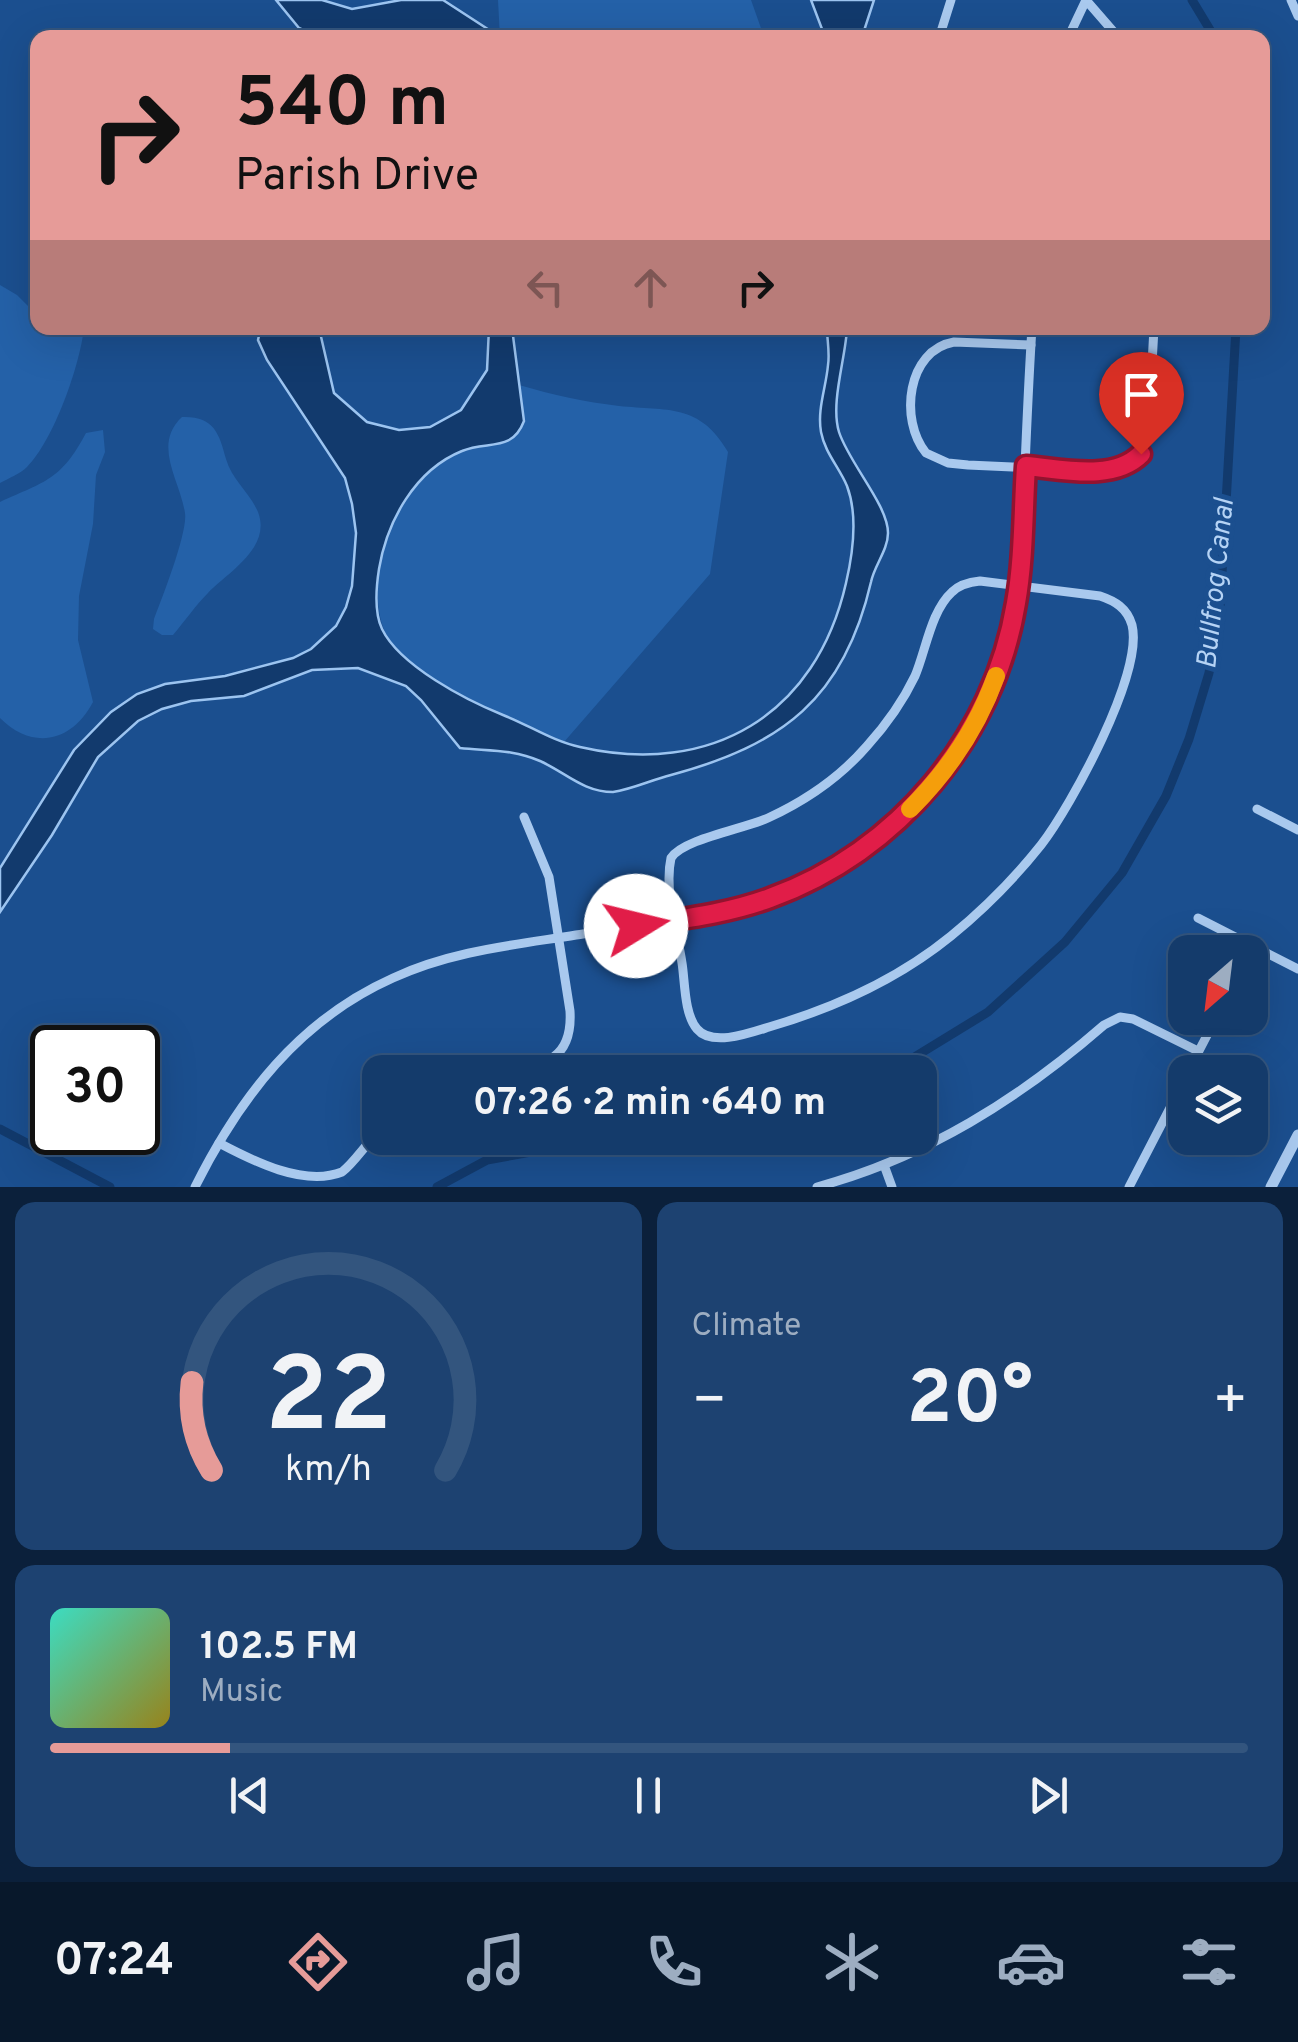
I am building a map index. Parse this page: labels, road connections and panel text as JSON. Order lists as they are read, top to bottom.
{
  "water": ["Bullfrog Canal"],
  "north": "bottom left",
  "page": {
    "turn": ["540 m", "Parish Drive"],
    "limit": "30",
    "trip": "07:26 · 2 min · 640 m",
    "tile": "Climate",
    "heat": ["−", "20°", "+"],
    "song": ["102.5 FM", "Music"],
    "tabs": "07:24",
    "gauge": ["22", "km/h"]
  }
}
